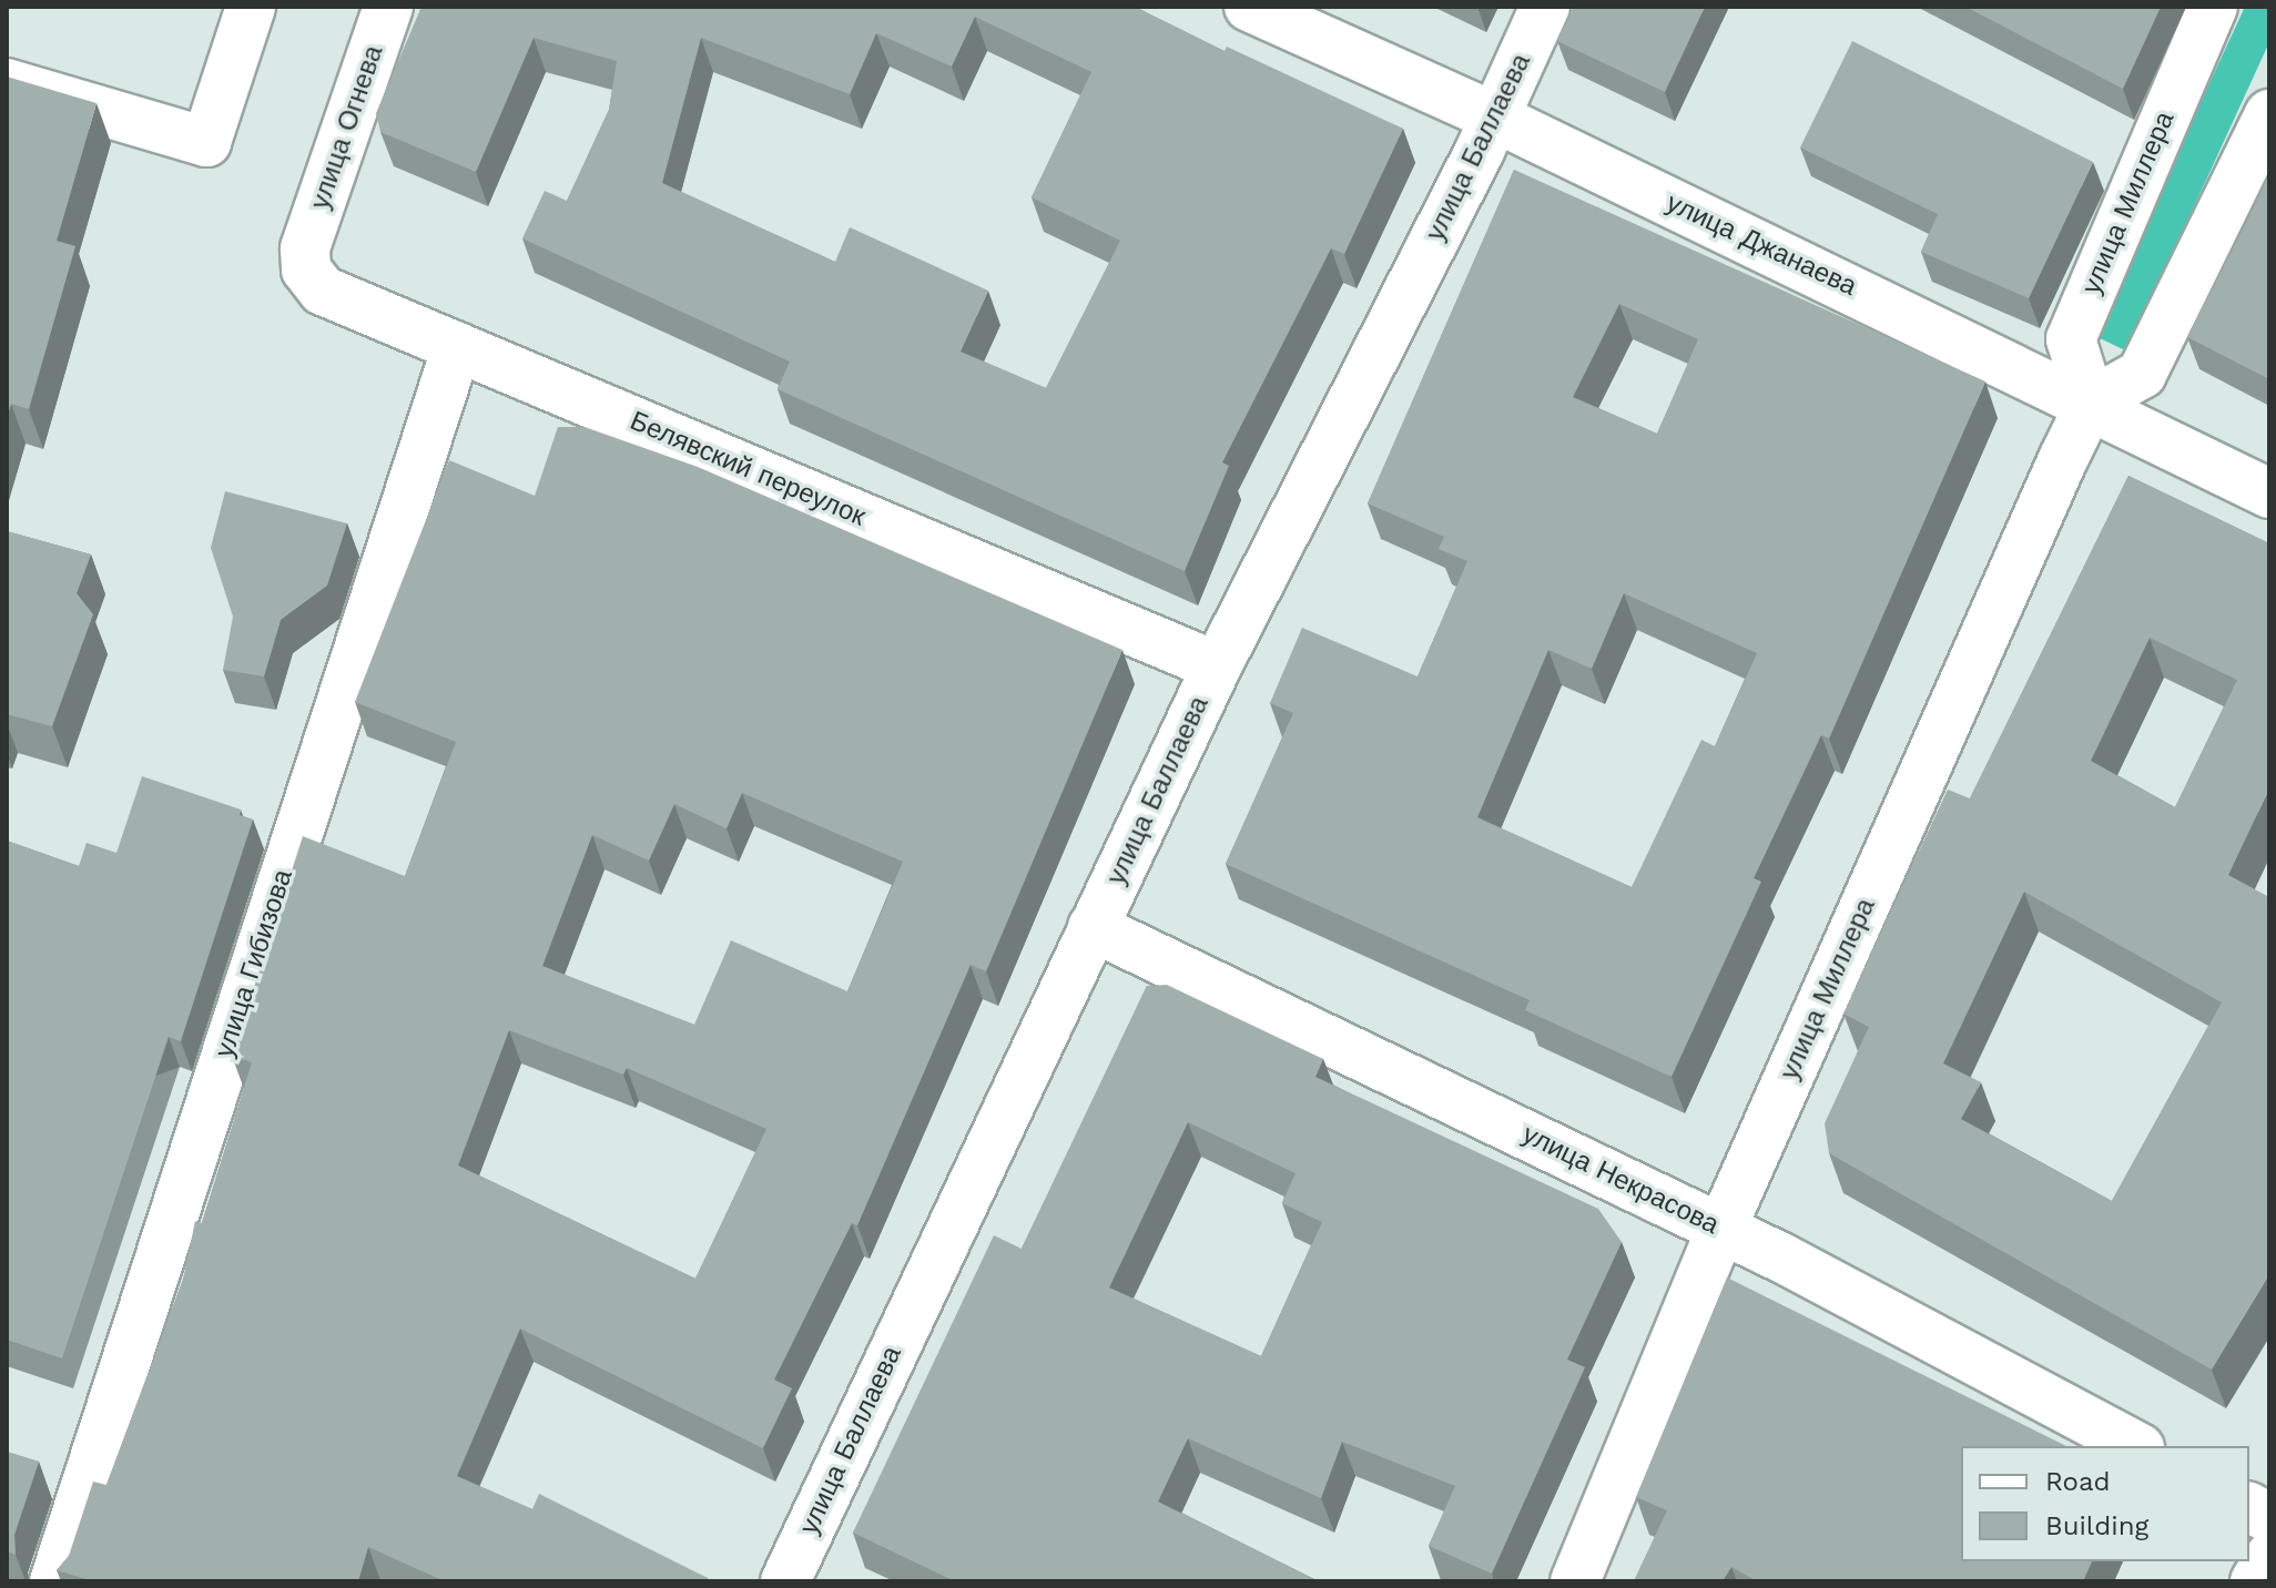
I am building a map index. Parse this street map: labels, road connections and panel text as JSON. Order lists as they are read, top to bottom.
{
  "streets": {
    "street": [
      "улица Огнева",
      "улица Баллаева",
      "улица Миллера",
      "улица Джанаева",
      "Белявский переулок",
      "улица Гибизова",
      "улица Некрасова"
    ]
  },
  "crossings": [
    ["улица Огнева", "Белявский переулок"],
    ["улица Баллаева", "улица Джанаева"],
    ["улица Баллаева", "Белявский переулок"],
    ["улица Баллаева", "улица Некрасова"],
    ["улица Миллера", "улица Джанаева"],
    ["улица Миллера", "улица Некрасова"],
    ["Белявский переулок", "улица Гибизова"]
  ],
  "legend": ["Road", "Building"]
}
